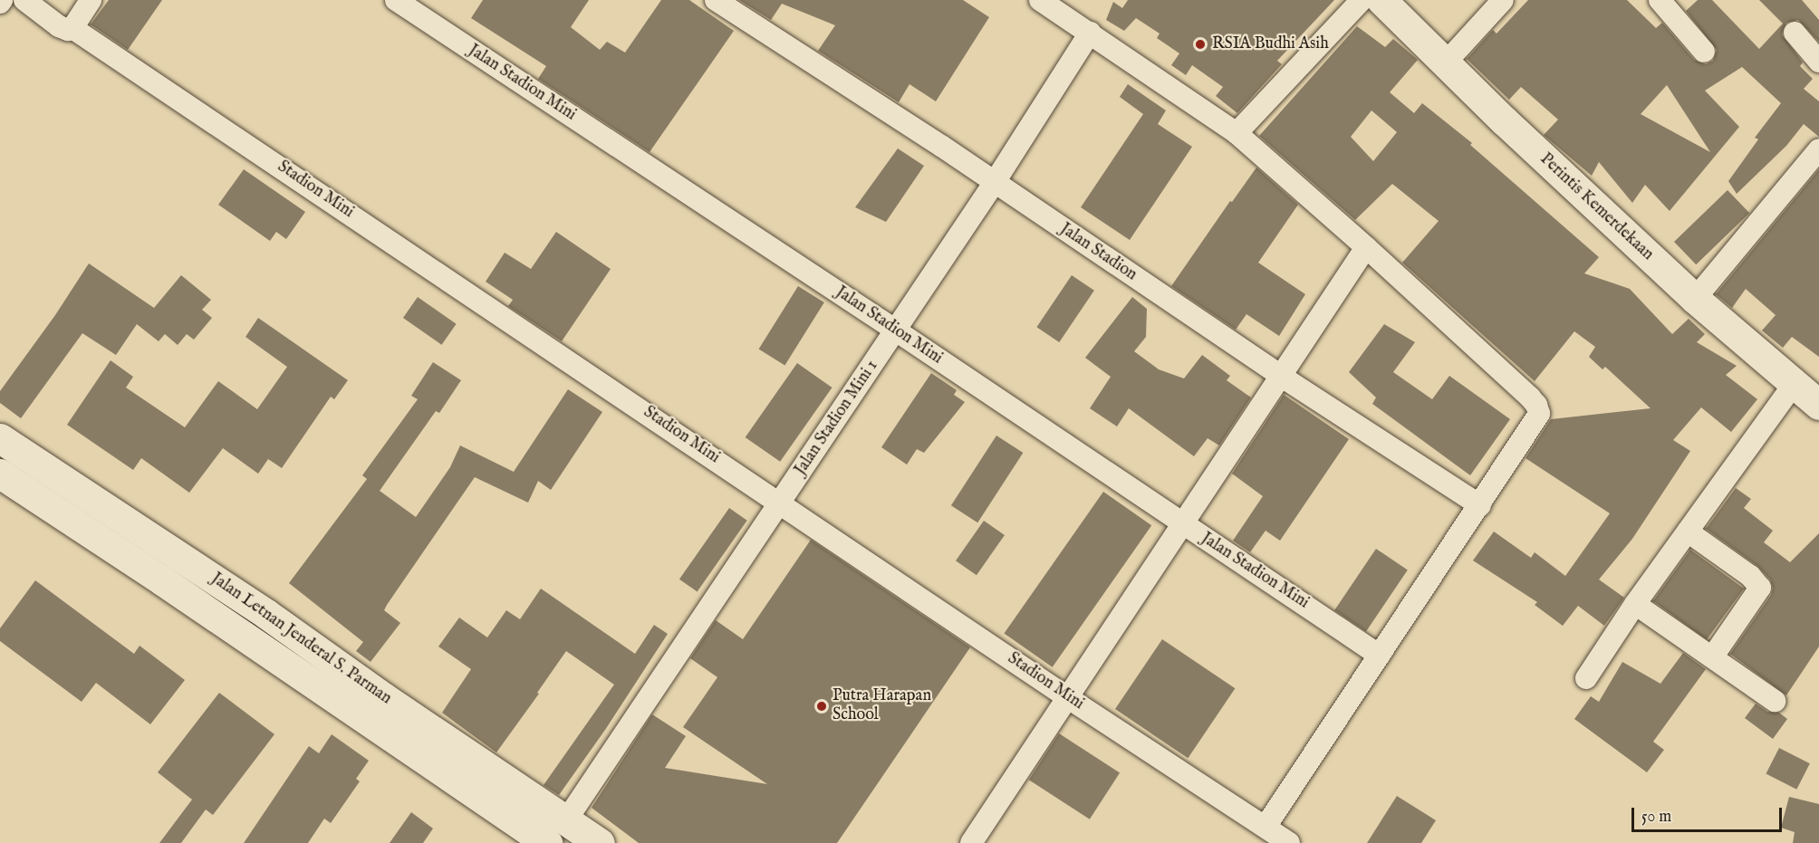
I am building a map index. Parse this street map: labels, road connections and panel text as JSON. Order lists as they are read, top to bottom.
{
  "streets": {
    "street": [
      "Jalan Stadion Mini",
      "Stadion Mini",
      "Perintis Kemerdekaan",
      "Jalan Stadion",
      "Jalan Stadion Mini 1",
      "Jalan Letnan Jenderal S. Parman"
    ]
  },
  "crossings": [
    ["Jalan Stadion Mini", "Jalan Stadion Mini 1"],
    ["Stadion Mini", "Jalan Stadion Mini 1"],
    ["Jalan Stadion", "Jalan Stadion Mini 1"],
    ["Jalan Stadion Mini 1", "Jalan Letnan Jenderal S. Parman"]
  ],
  "places": ["RSIA Budhi Asih", "Putra Harapan School"],
  "scale_bar": "50 m"
}
